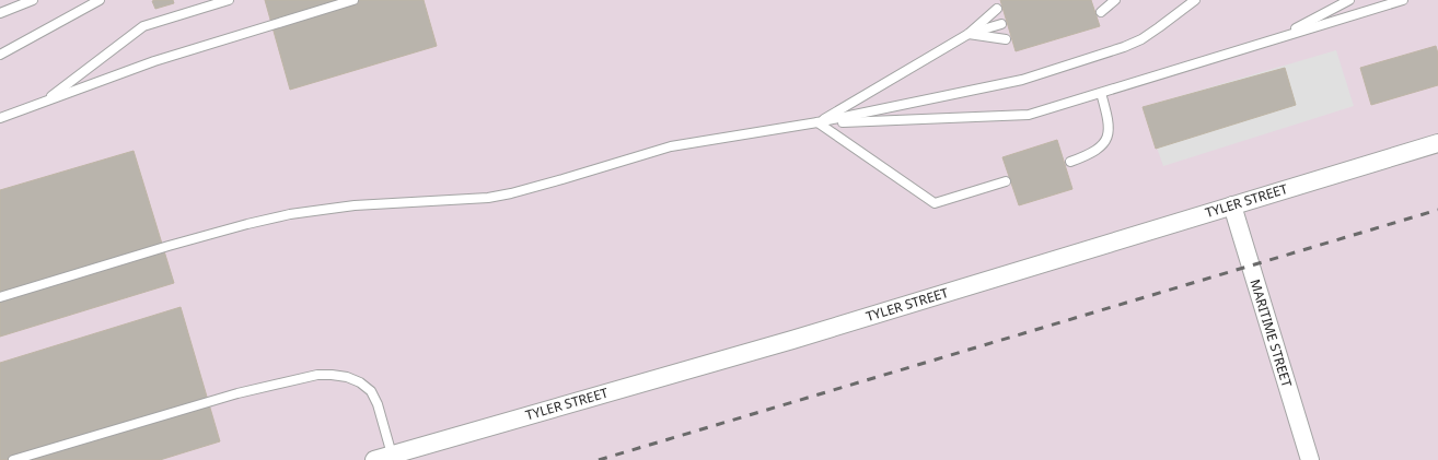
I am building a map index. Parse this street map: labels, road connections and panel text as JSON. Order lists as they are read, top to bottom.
{
  "streets": {
    "street": ["TYLER STREET", "MARITIME STREET"]
  },
  "crossings": [
    ["TYLER STREET", "MARITIME STREET"]
  ]
}
